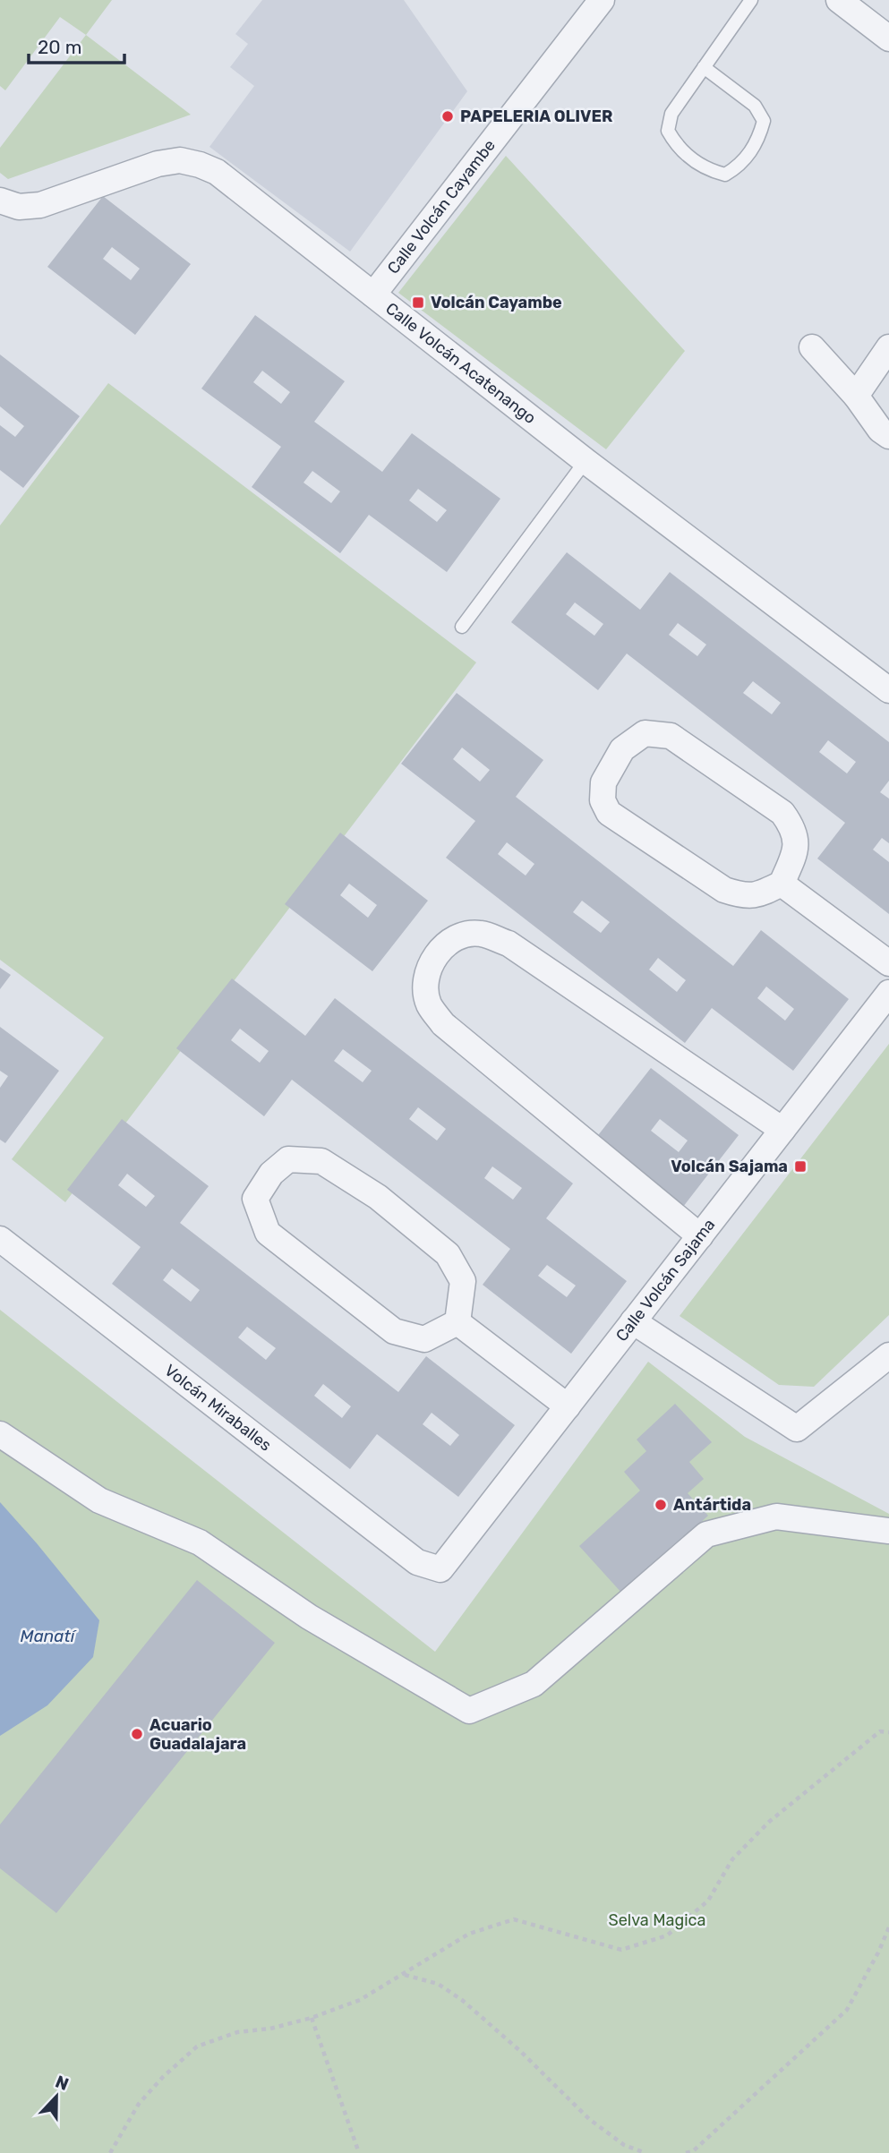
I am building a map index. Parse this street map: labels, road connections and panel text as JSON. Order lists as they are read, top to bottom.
{
  "streets": {
    "street": [
      "Calle Volcán Cayambe",
      "Calle Volcán Acatenango",
      "Calle Volcán Sajama",
      "Volcán Miraballes"
    ]
  },
  "crossings": [
    ["Calle Volcán Cayambe", "Calle Volcán Acatenango"],
    ["Calle Volcán Sajama", "Volcán Miraballes"]
  ],
  "water": ["Manatí"],
  "parks": ["Selva Magica"],
  "places": {
    "other": ["PAPELERIA OLIVER", "Antártida", "Acuario Guadalajara"],
    "transit": ["Volcán Cayambe", "Volcán Sajama"]
  },
  "scale_bar": "20 m",
  "north": "top"
}
